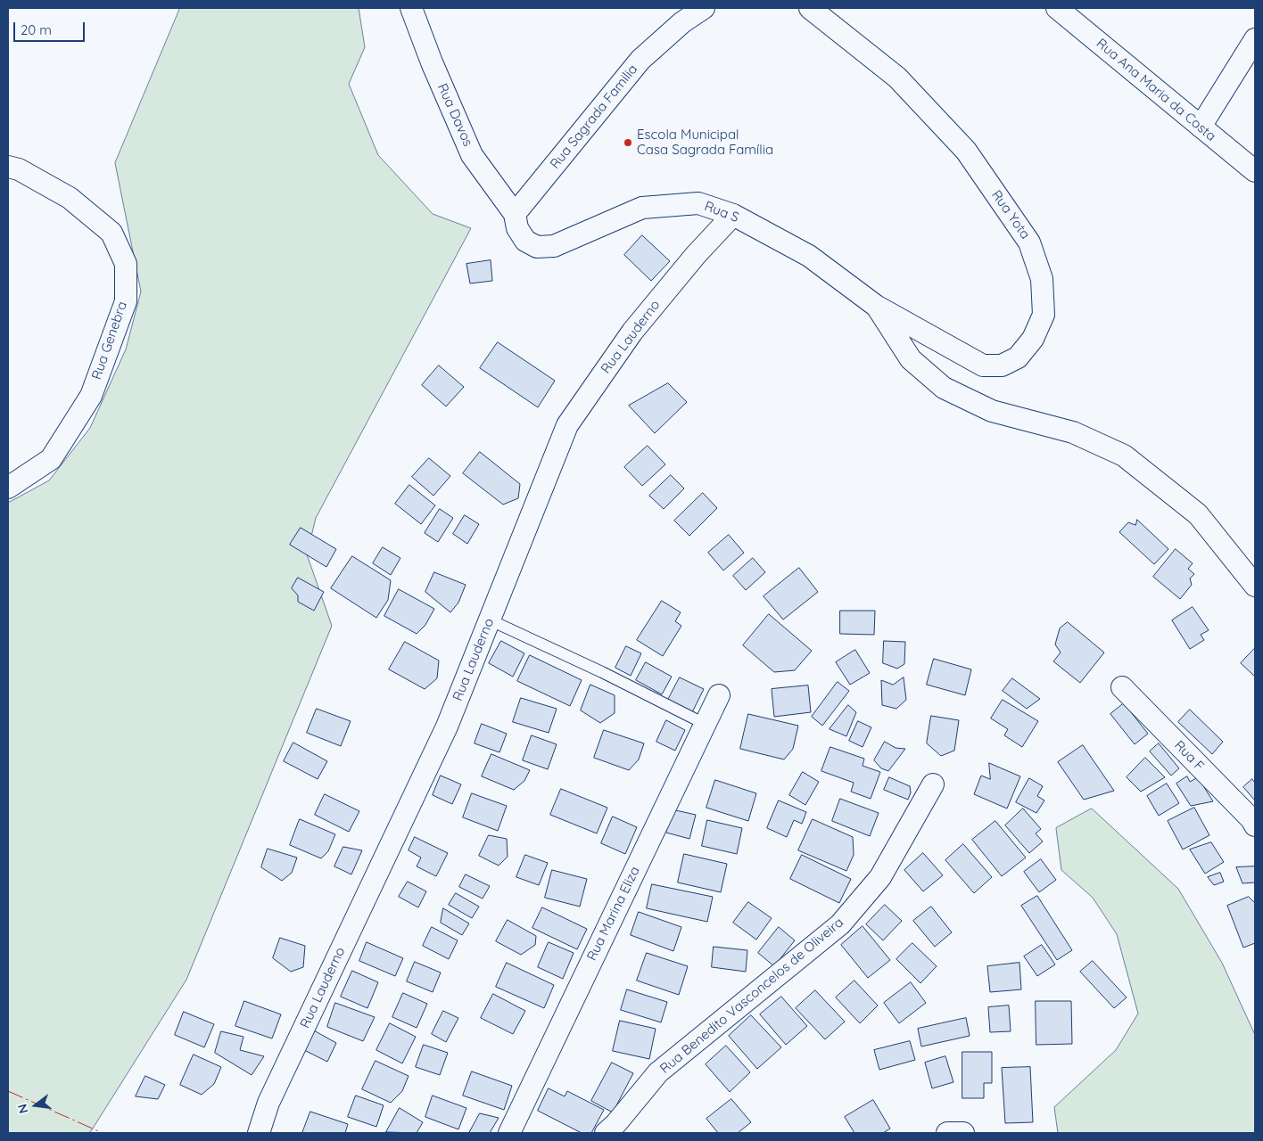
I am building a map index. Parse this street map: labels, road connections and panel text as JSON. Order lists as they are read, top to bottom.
{
  "streets": {
    "street": [
      "Rua Ana Maria da Costa",
      "Rua Davos",
      "Rua Sagrada Familia",
      "Rua S",
      "Rua Yota",
      "Rua Lauderno",
      "Rua Genebra",
      "Rua F",
      "Rua Marina Eliza",
      "Rua Benedito Vasconcelos de Oliveira"
    ]
  },
  "crossings": [
    ["Rua Davos", "Rua Sagrada Familia"],
    ["Rua Davos", "Rua S"],
    ["Rua Sagrada Familia", "Rua S"],
    ["Rua S", "Rua Yota"],
    ["Rua S", "Rua Lauderno"]
  ],
  "places": ["Escola Municipal Casa Sagrada Família"],
  "scale_bar": "20 m",
  "north": "left"
}
